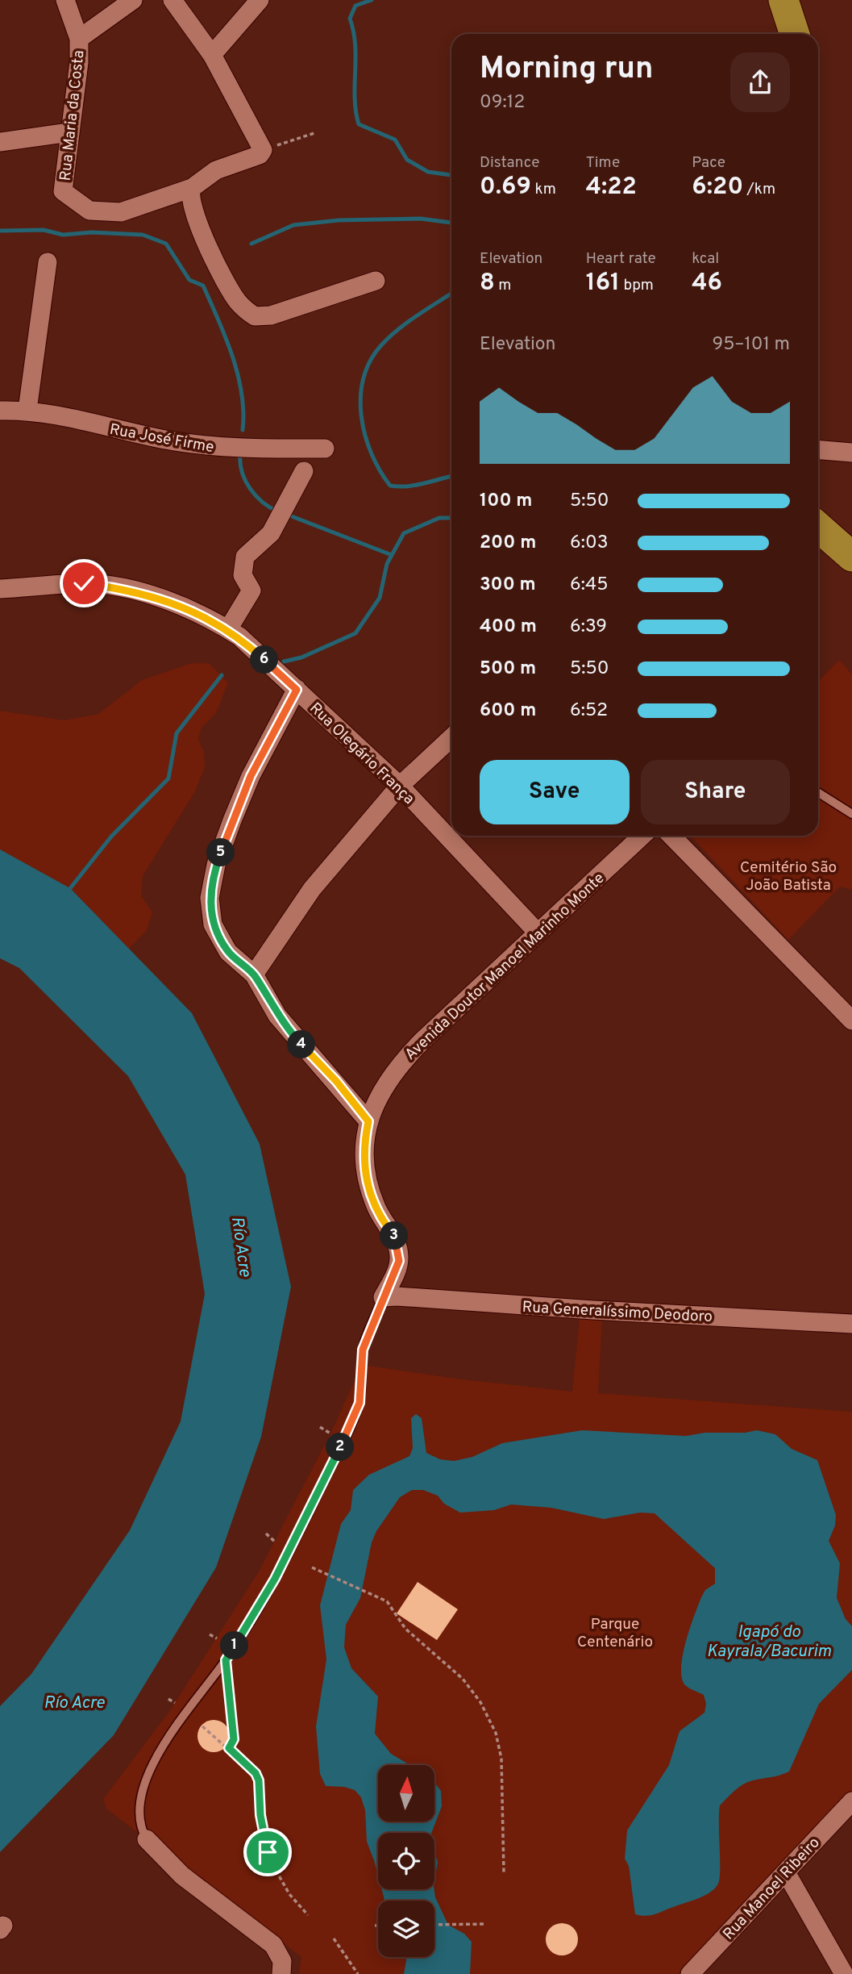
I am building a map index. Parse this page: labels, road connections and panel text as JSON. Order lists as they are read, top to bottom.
{
  "streets": {
    "street": [
      "Rua Maria da Costa",
      "Rua José Firme",
      "Rua Olegário França",
      "Avenida Doutor Manoel Marinho Monte",
      "Rua Generalíssimo Deodoro",
      "Rua Manoel Ribeiro"
    ]
  },
  "crossings": [
    ["Rua Olegário França", "Avenida Doutor Manoel Marinho Monte"],
    ["Avenida Doutor Manoel Marinho Monte", "Rua Generalíssimo Deodoro"]
  ],
  "water": ["Río Acre", "Igapó do Kayrala/Bacurim"],
  "parks": ["Cemitério São João Batista", "Parque Centenário"],
  "north": "top",
  "page": {
    "heading": ["Morning run", "09:12"],
    "stats": [
      ["Distance", "0.69 km"],
      ["Time", "4:22"],
      ["Pace", "6:20 /km"],
      ["Elevation", "8 m"],
      ["Heart rate", "161 bpm"],
      ["kcal", "46"]
    ],
    "chart": ["Elevation", "95–101 m"],
    "list": [
      {
        "name": "100 m",
        "note": "5:50"
      },
      {
        "name": "200 m",
        "note": "6:03"
      },
      {
        "name": "300 m",
        "note": "6:45"
      },
      {
        "name": "400 m",
        "note": "6:39"
      },
      {
        "name": "500 m",
        "note": "5:50"
      },
      {
        "name": "600 m",
        "note": "6:52"
      }
    ],
    "pins": [
      "6",
      "5",
      "4",
      "3",
      "2",
      "1"
    ],
    "buttons": ["Save", "Share"]
  }
}
